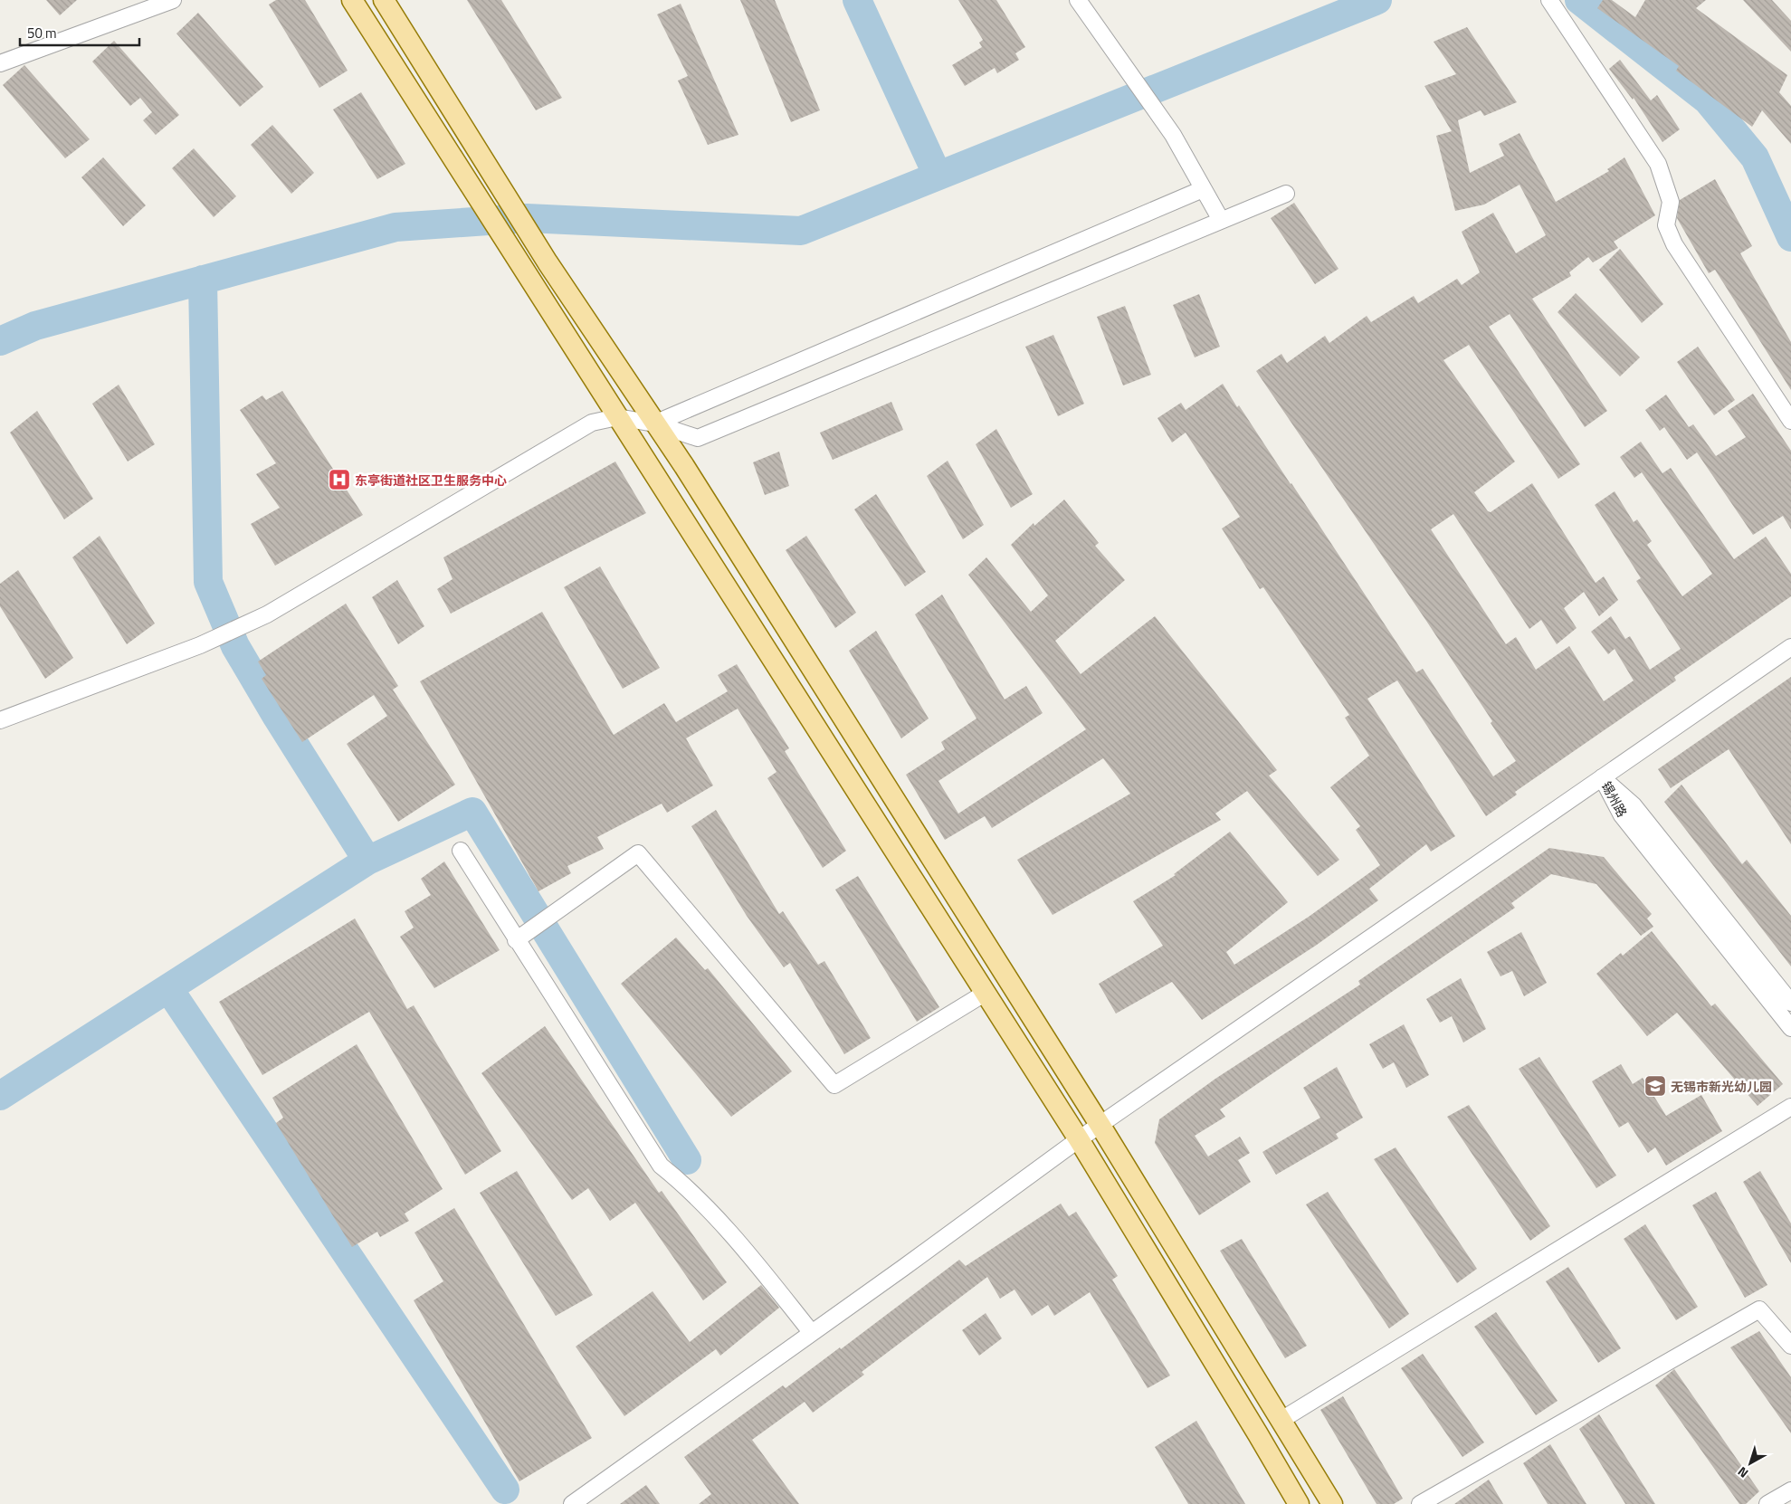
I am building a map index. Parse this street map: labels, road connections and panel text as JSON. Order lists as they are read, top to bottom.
{
  "streets": {
    "street": ["锡州路"]
  },
  "places": {
    "hospital": ["东亭街道社区卫生服务中心"],
    "school or university": ["无锡市新光幼儿园"]
  },
  "scale_bar": "50 m",
  "north": "bottom left"
}
